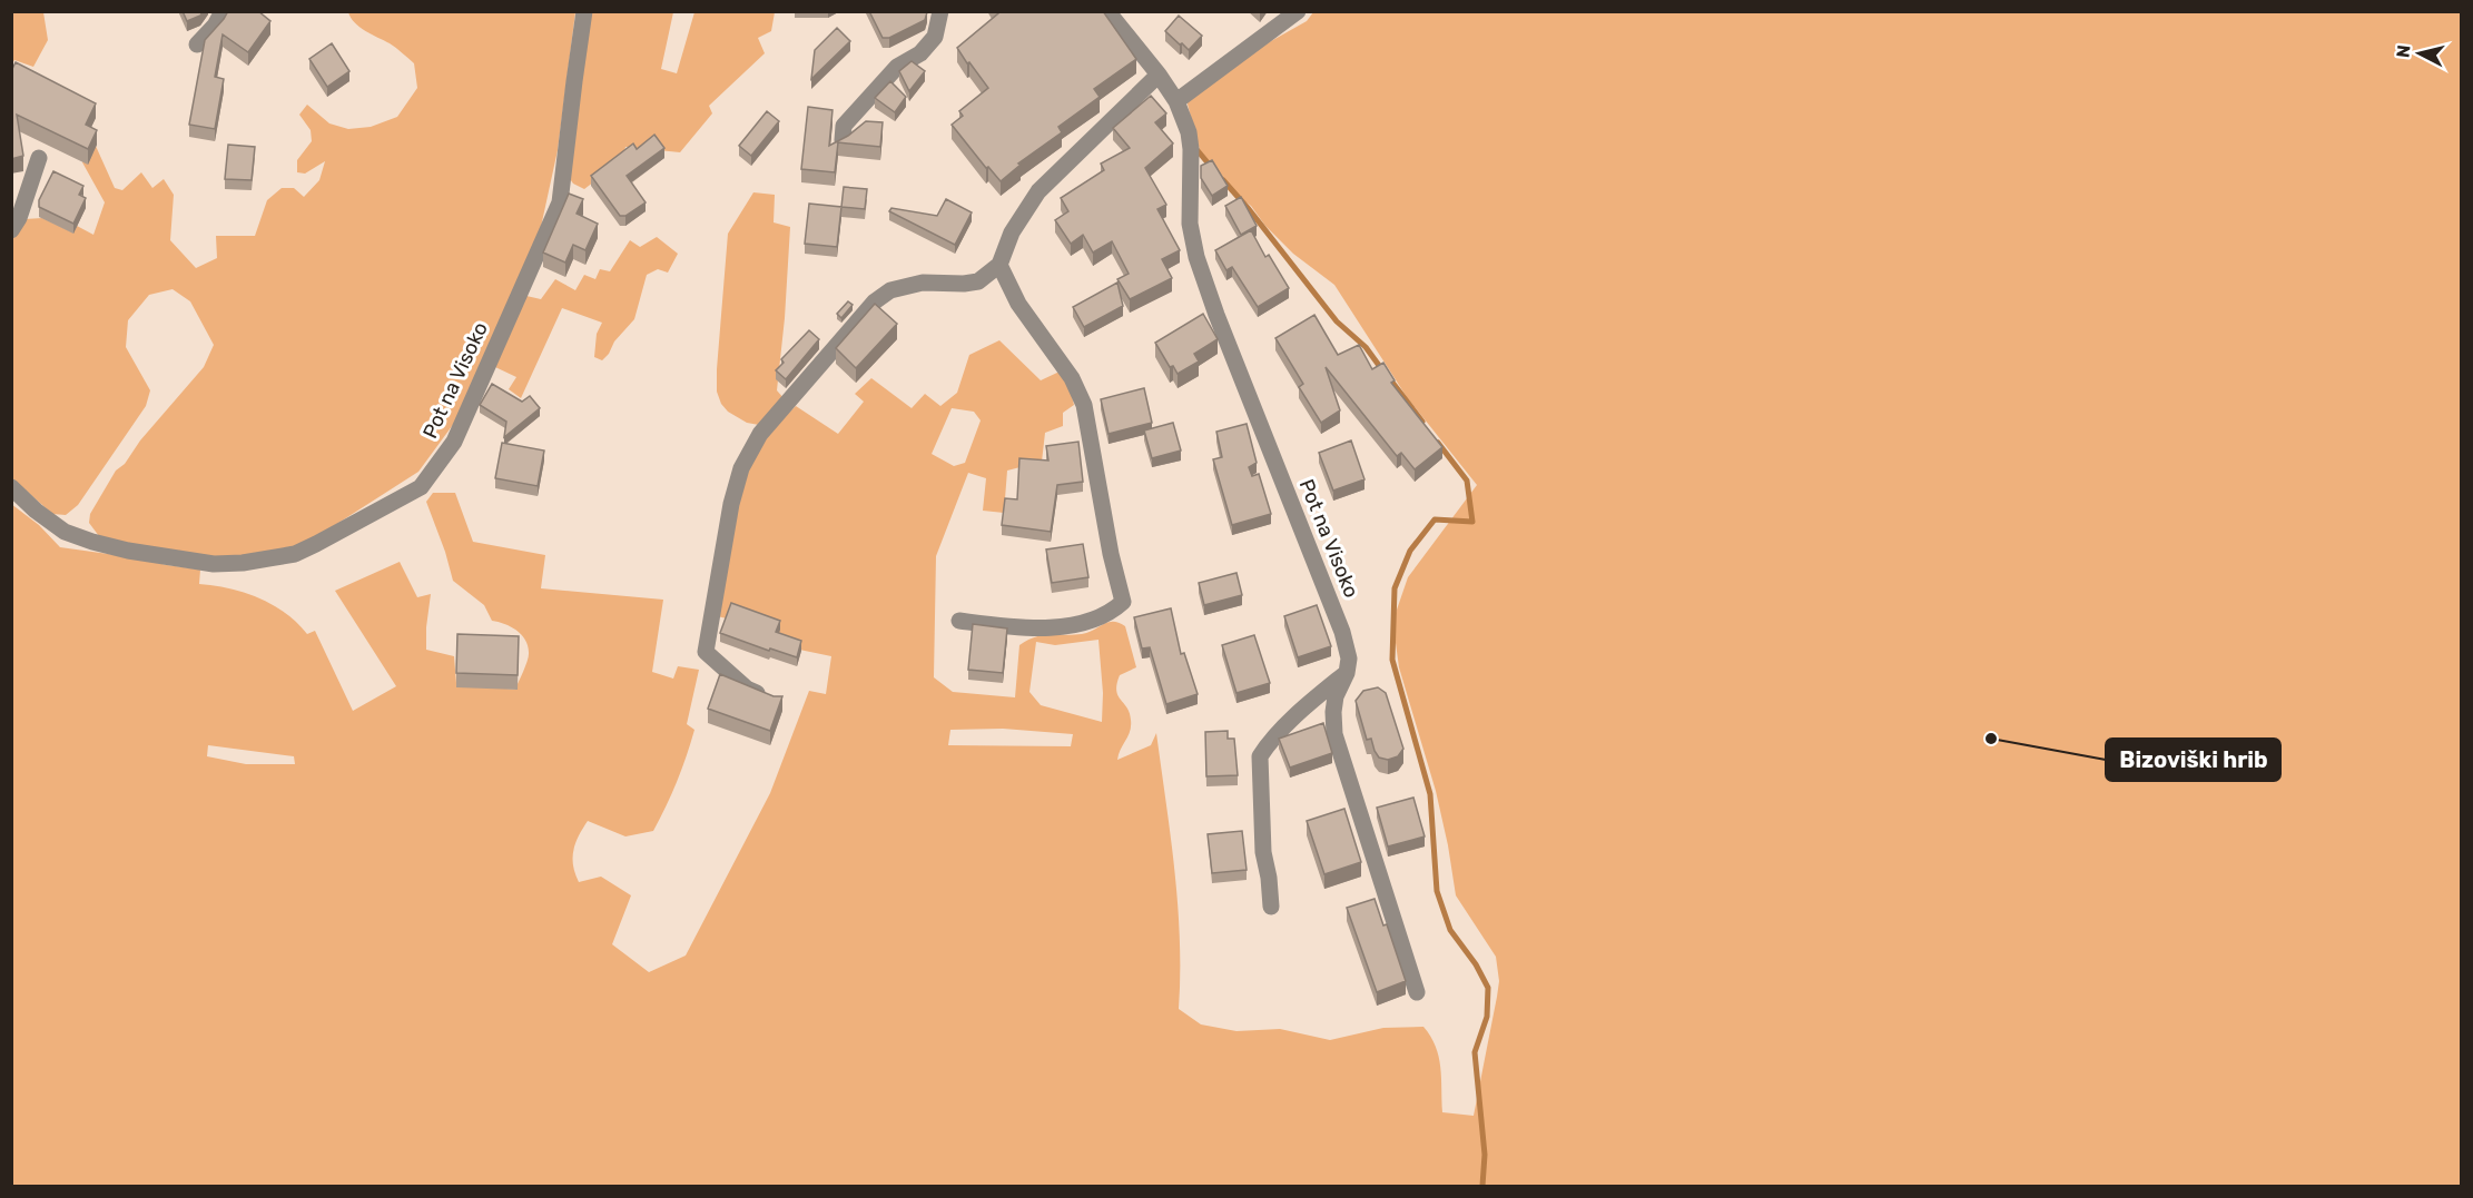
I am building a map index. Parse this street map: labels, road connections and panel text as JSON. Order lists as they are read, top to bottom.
{
  "streets": {
    "street": ["Pot na Visoko"]
  },
  "places": ["Bizoviški hrib"],
  "north": "left"
}
